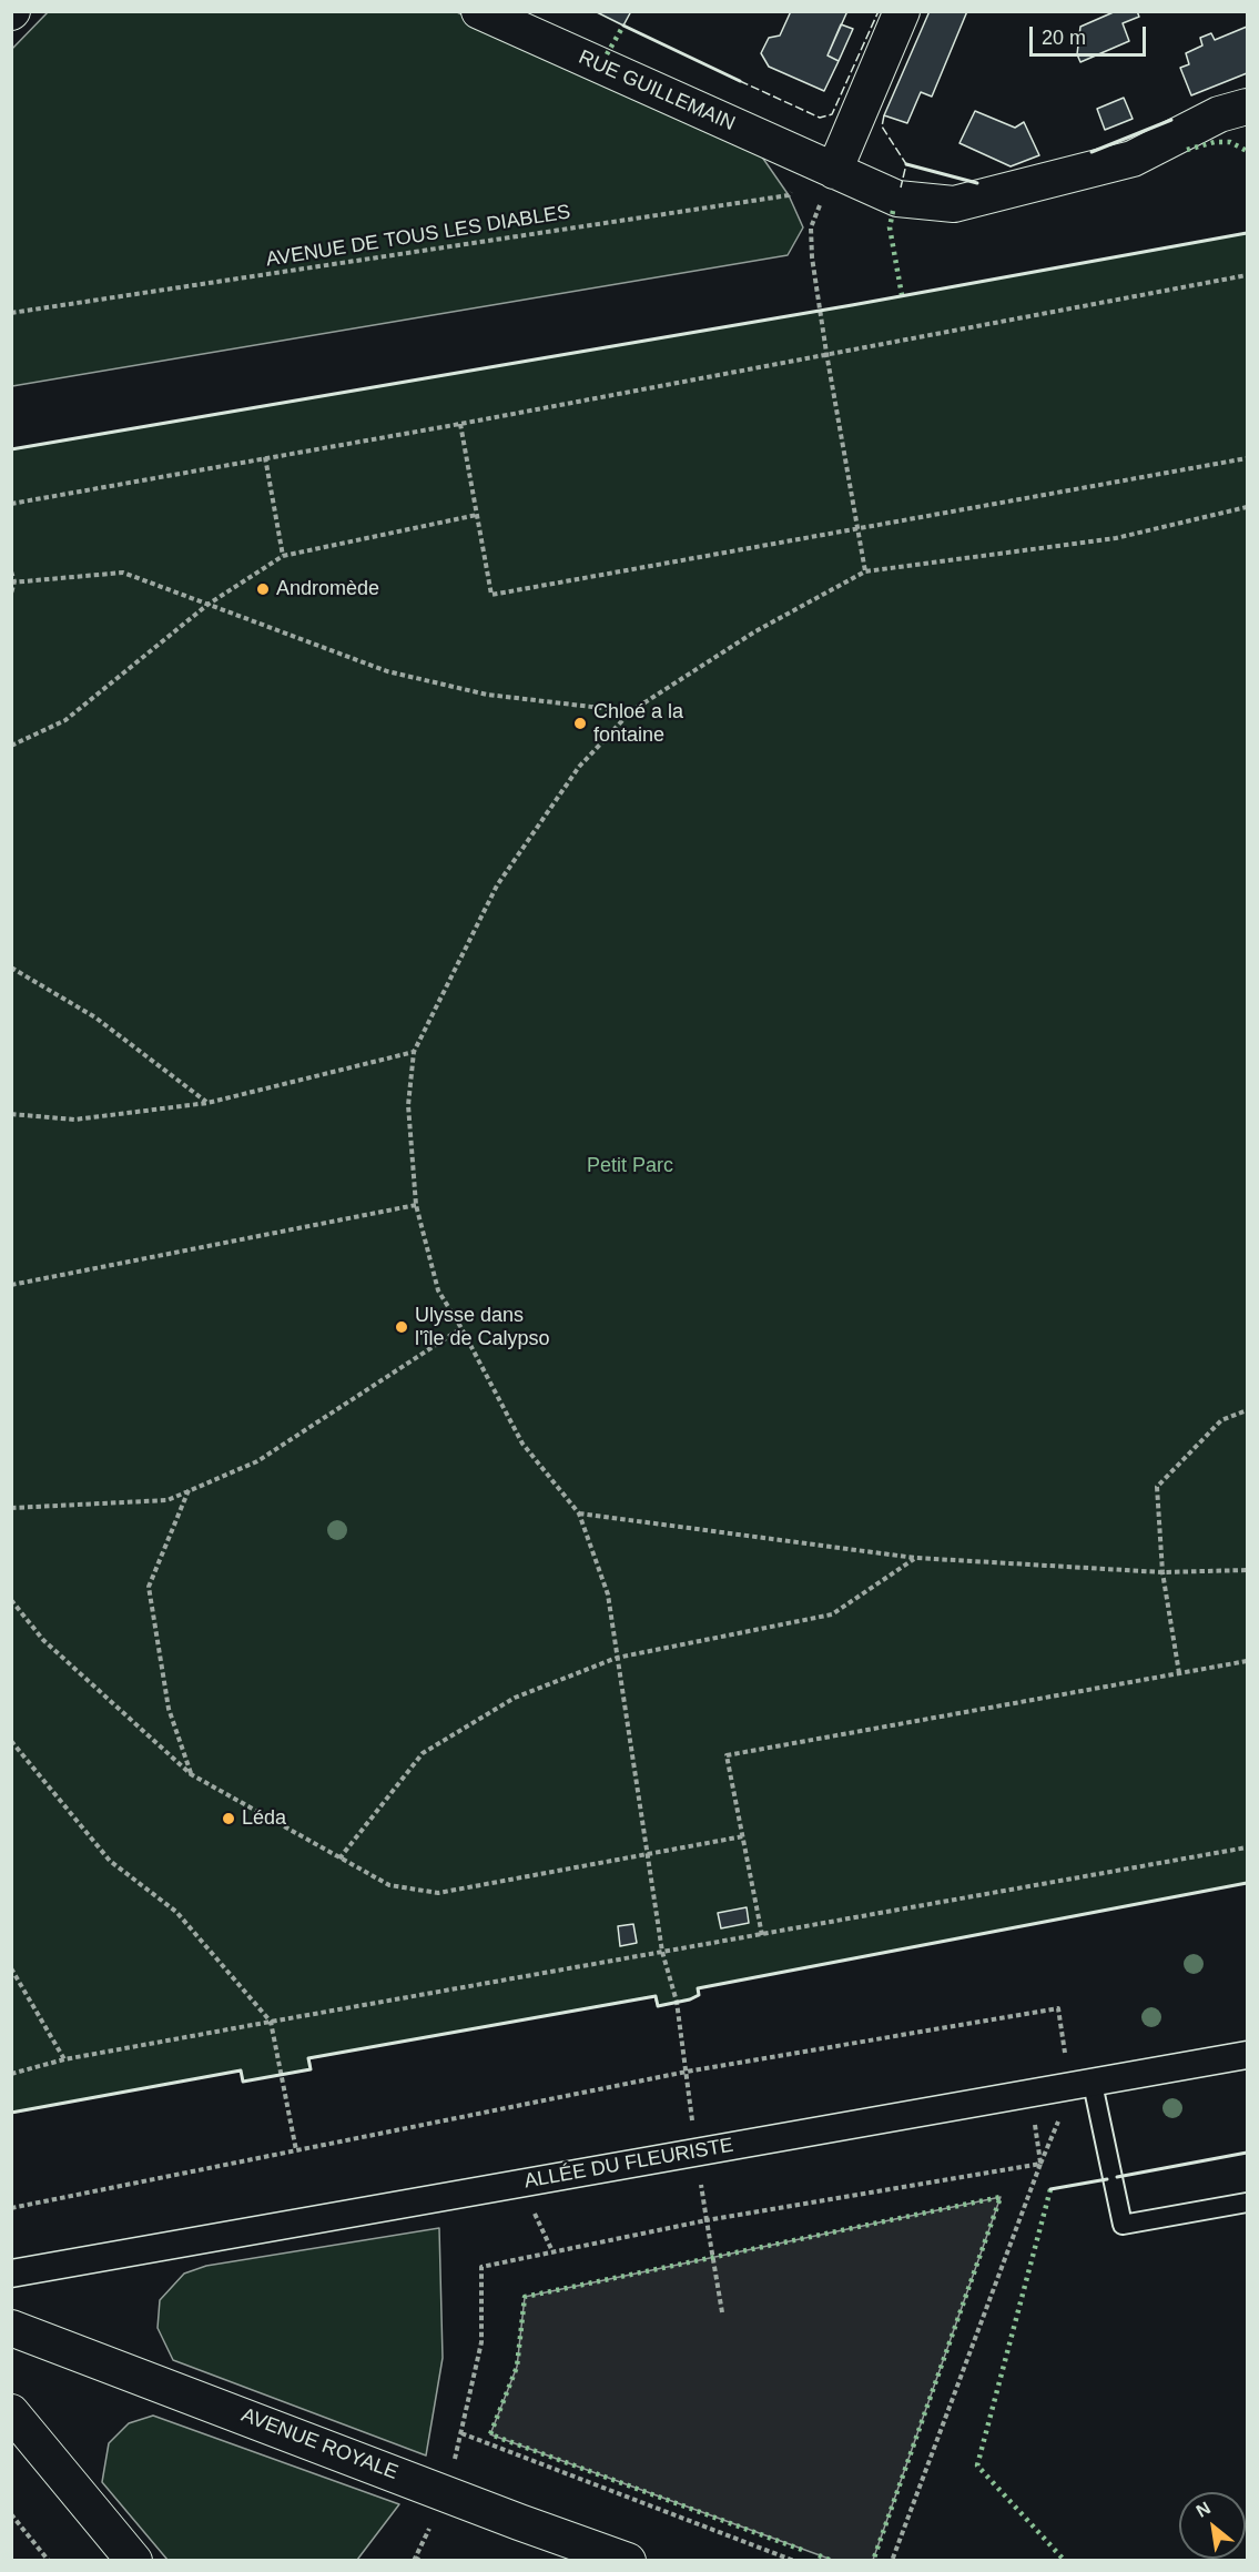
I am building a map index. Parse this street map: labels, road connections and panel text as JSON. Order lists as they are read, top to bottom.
{
  "streets": {
    "street": ["RUE GUILLEMAIN", "ALLÉE DU FLEURISTE", "AVENUE ROYALE"],
    "path": ["AVENUE DE TOUS LES DIABLES"]
  },
  "crossings": [
    ["RUE GUILLEMAIN", "AVENUE DE TOUS LES DIABLES"]
  ],
  "parks": ["Petit Parc"],
  "places": [
    "Andromède",
    "Chloé a la fontaine",
    "Ulysse dans l'île de Calypso",
    "Léda"
  ],
  "scale_bar": "20 m",
  "north": "top left"
}
